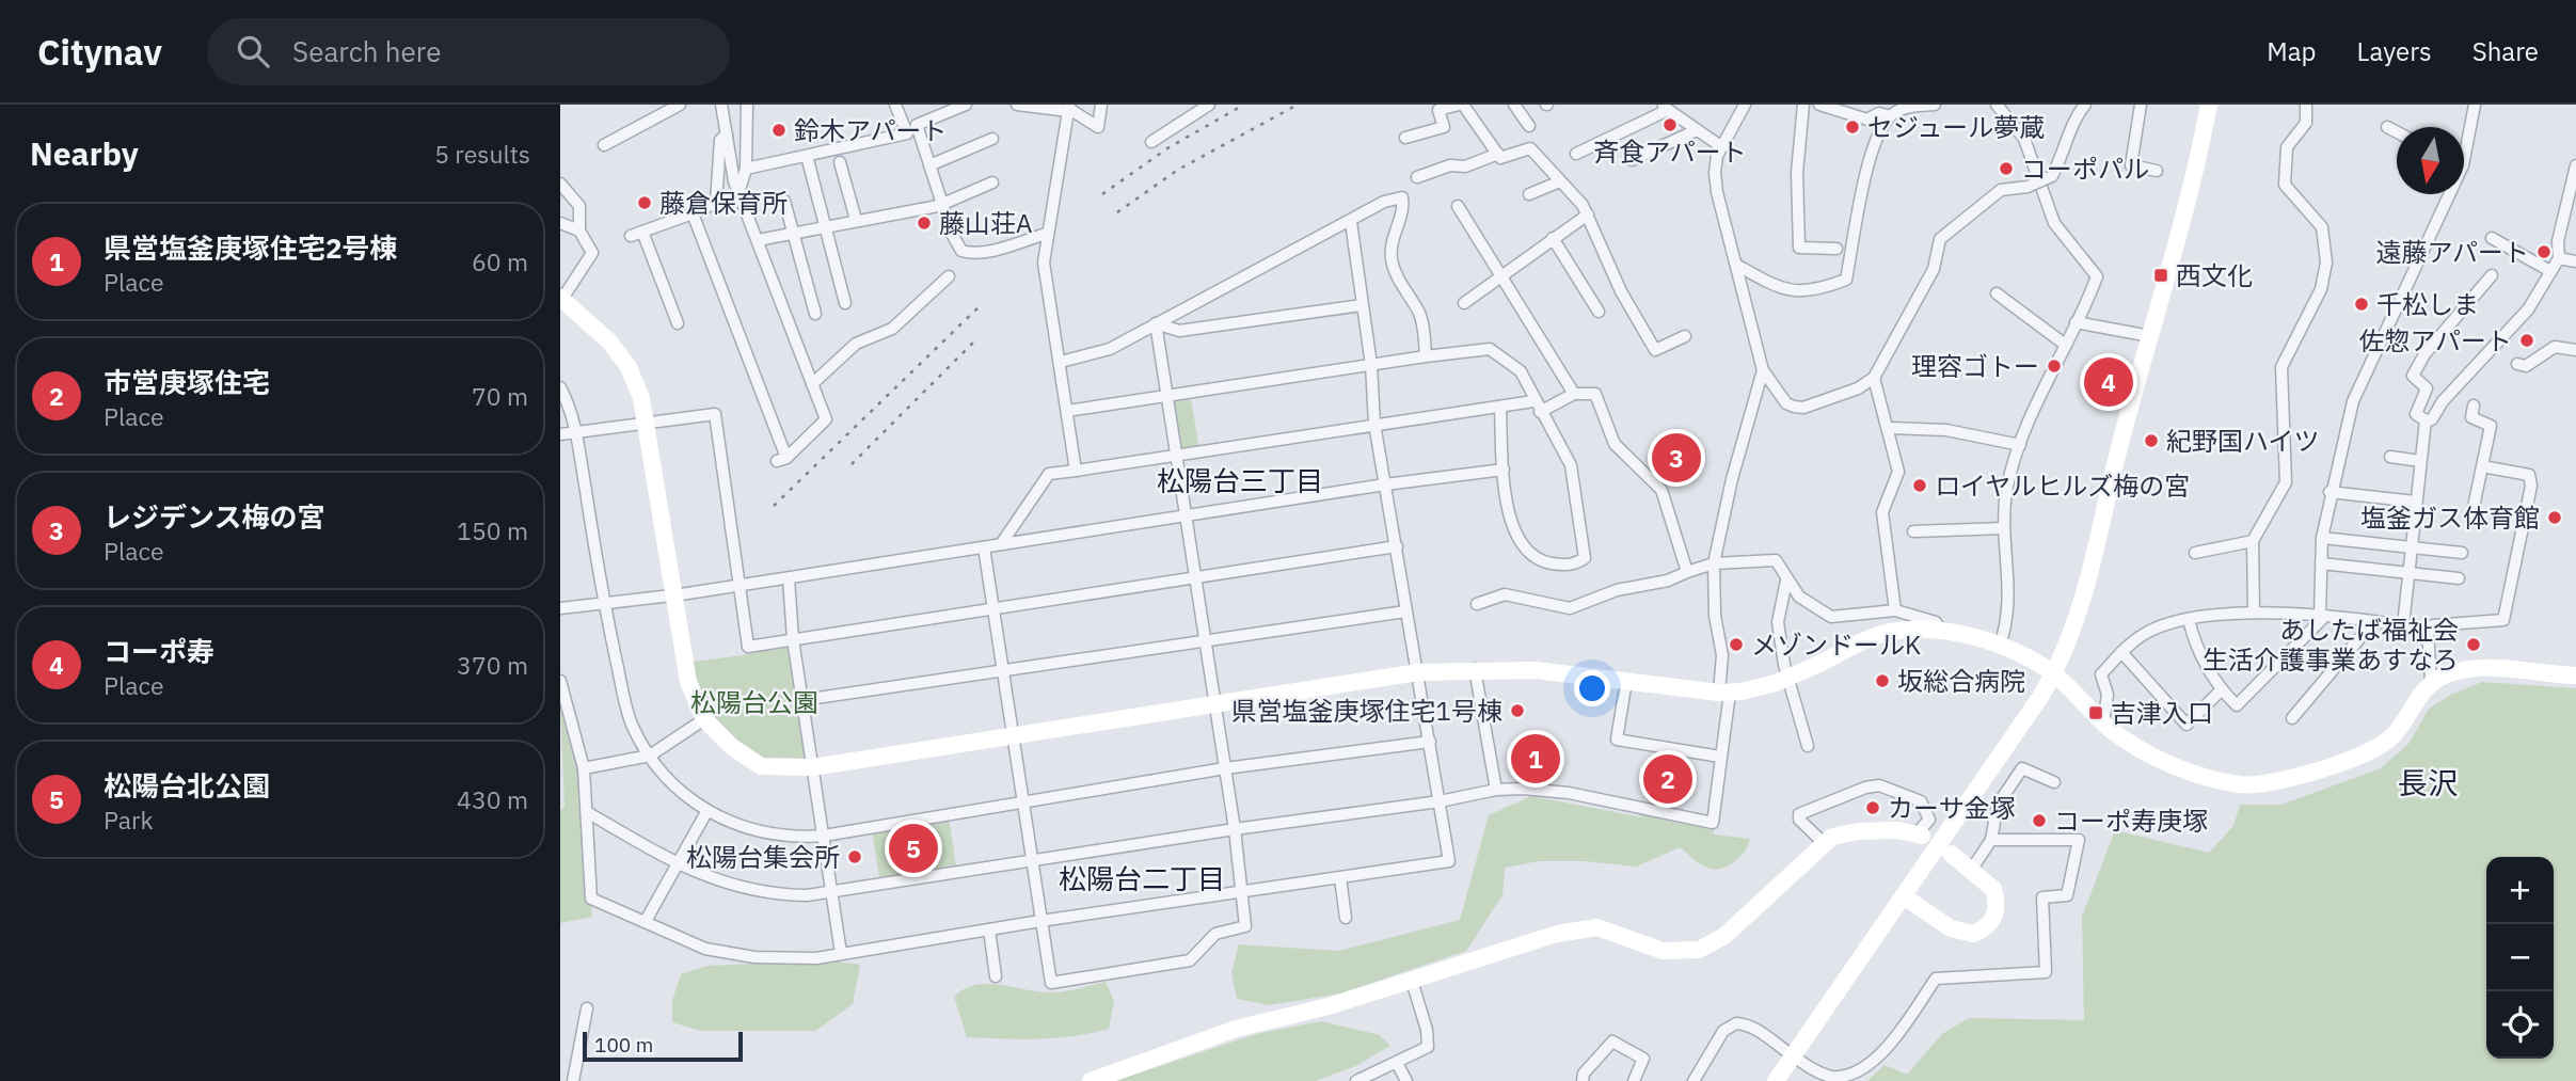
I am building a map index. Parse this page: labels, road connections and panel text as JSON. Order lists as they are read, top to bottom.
{
  "districts": ["松陽台三丁目", "長沢", "松陽台二丁目"],
  "parks": ["松陽台公園"],
  "places": {
    "other": [
      "斉食アパート",
      "セジュール夢蔵",
      "鈴木アパート",
      "コーポパル",
      "藤倉保育所",
      "藤山荘A",
      "遠藤アパート",
      "千松しま",
      "佐惣アパート",
      "理容ゴトー",
      "紀野国ハイツ",
      "ロイヤルヒルズ梅の宮",
      "塩釜ガス体育館",
      "メゾンドールK",
      "あしたば福祉会 生活介護事業あすなろ",
      "坂総合病院",
      "県営塩釜庚塚住宅1号棟",
      "カーサ金塚",
      "コーポ寿庚塚",
      "松陽台集会所"
    ],
    "transit": ["西文化", "吉津入口"]
  },
  "scale_bar": "100 m",
  "north": "bottom",
  "page": {
    "header": "Citynav",
    "search": "Search here",
    "nav": ["Map", "Layers", "Share"],
    "heading": ["Nearby", "5 results"],
    "list": [
      {
        "mark": "1",
        "name": "県営塩釜庚塚住宅2号棟",
        "note": "Place",
        "value": "60 m"
      },
      {
        "mark": "2",
        "name": "市営庚塚住宅",
        "note": "Place",
        "value": "70 m"
      },
      {
        "mark": "3",
        "name": "レジデンス梅の宮",
        "note": "Place",
        "value": "150 m"
      },
      {
        "mark": "4",
        "name": "コーポ寿",
        "note": "Place",
        "value": "370 m"
      },
      {
        "mark": "5",
        "name": "松陽台北公園",
        "note": "Park",
        "value": "430 m"
      }
    ],
    "pins": [
      "4",
      "3",
      "1",
      "2",
      "5"
    ],
    "map_buttons": ["+", "−"],
    "scale": "100 m"
  }
}
